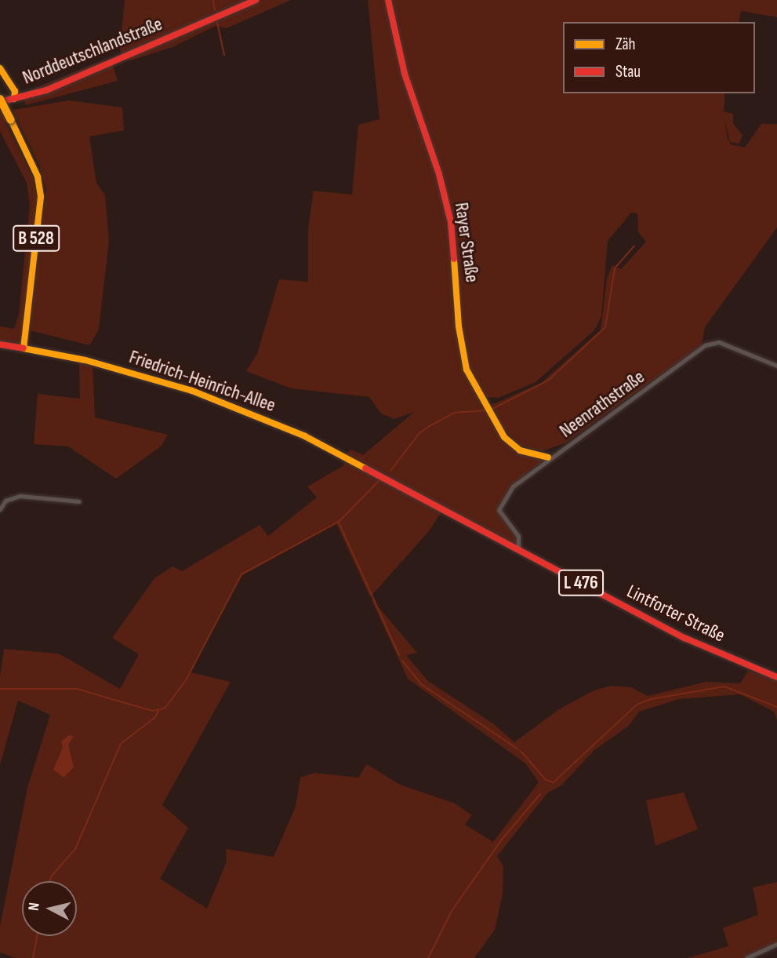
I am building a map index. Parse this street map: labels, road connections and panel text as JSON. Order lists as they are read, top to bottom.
{
  "streets": {
    "main road": [
      "Norddeutschlandstraße",
      "B 528",
      "Rayer Straße",
      "Friedrich-Heinrich-Allee",
      "L 476",
      "Lintforter Straße"
    ],
    "street": ["Neenrathstraße"]
  },
  "crossings": [
    ["Norddeutschlandstraße", "B 528"],
    ["B 528", "Friedrich-Heinrich-Allee"],
    ["Rayer Straße", "Neenrathstraße"],
    ["Friedrich-Heinrich-Allee", "Lintforter Straße"],
    ["Neenrathstraße", "Lintforter Straße"]
  ],
  "legend": ["Zäh", "Stau"],
  "north": "left"
}
